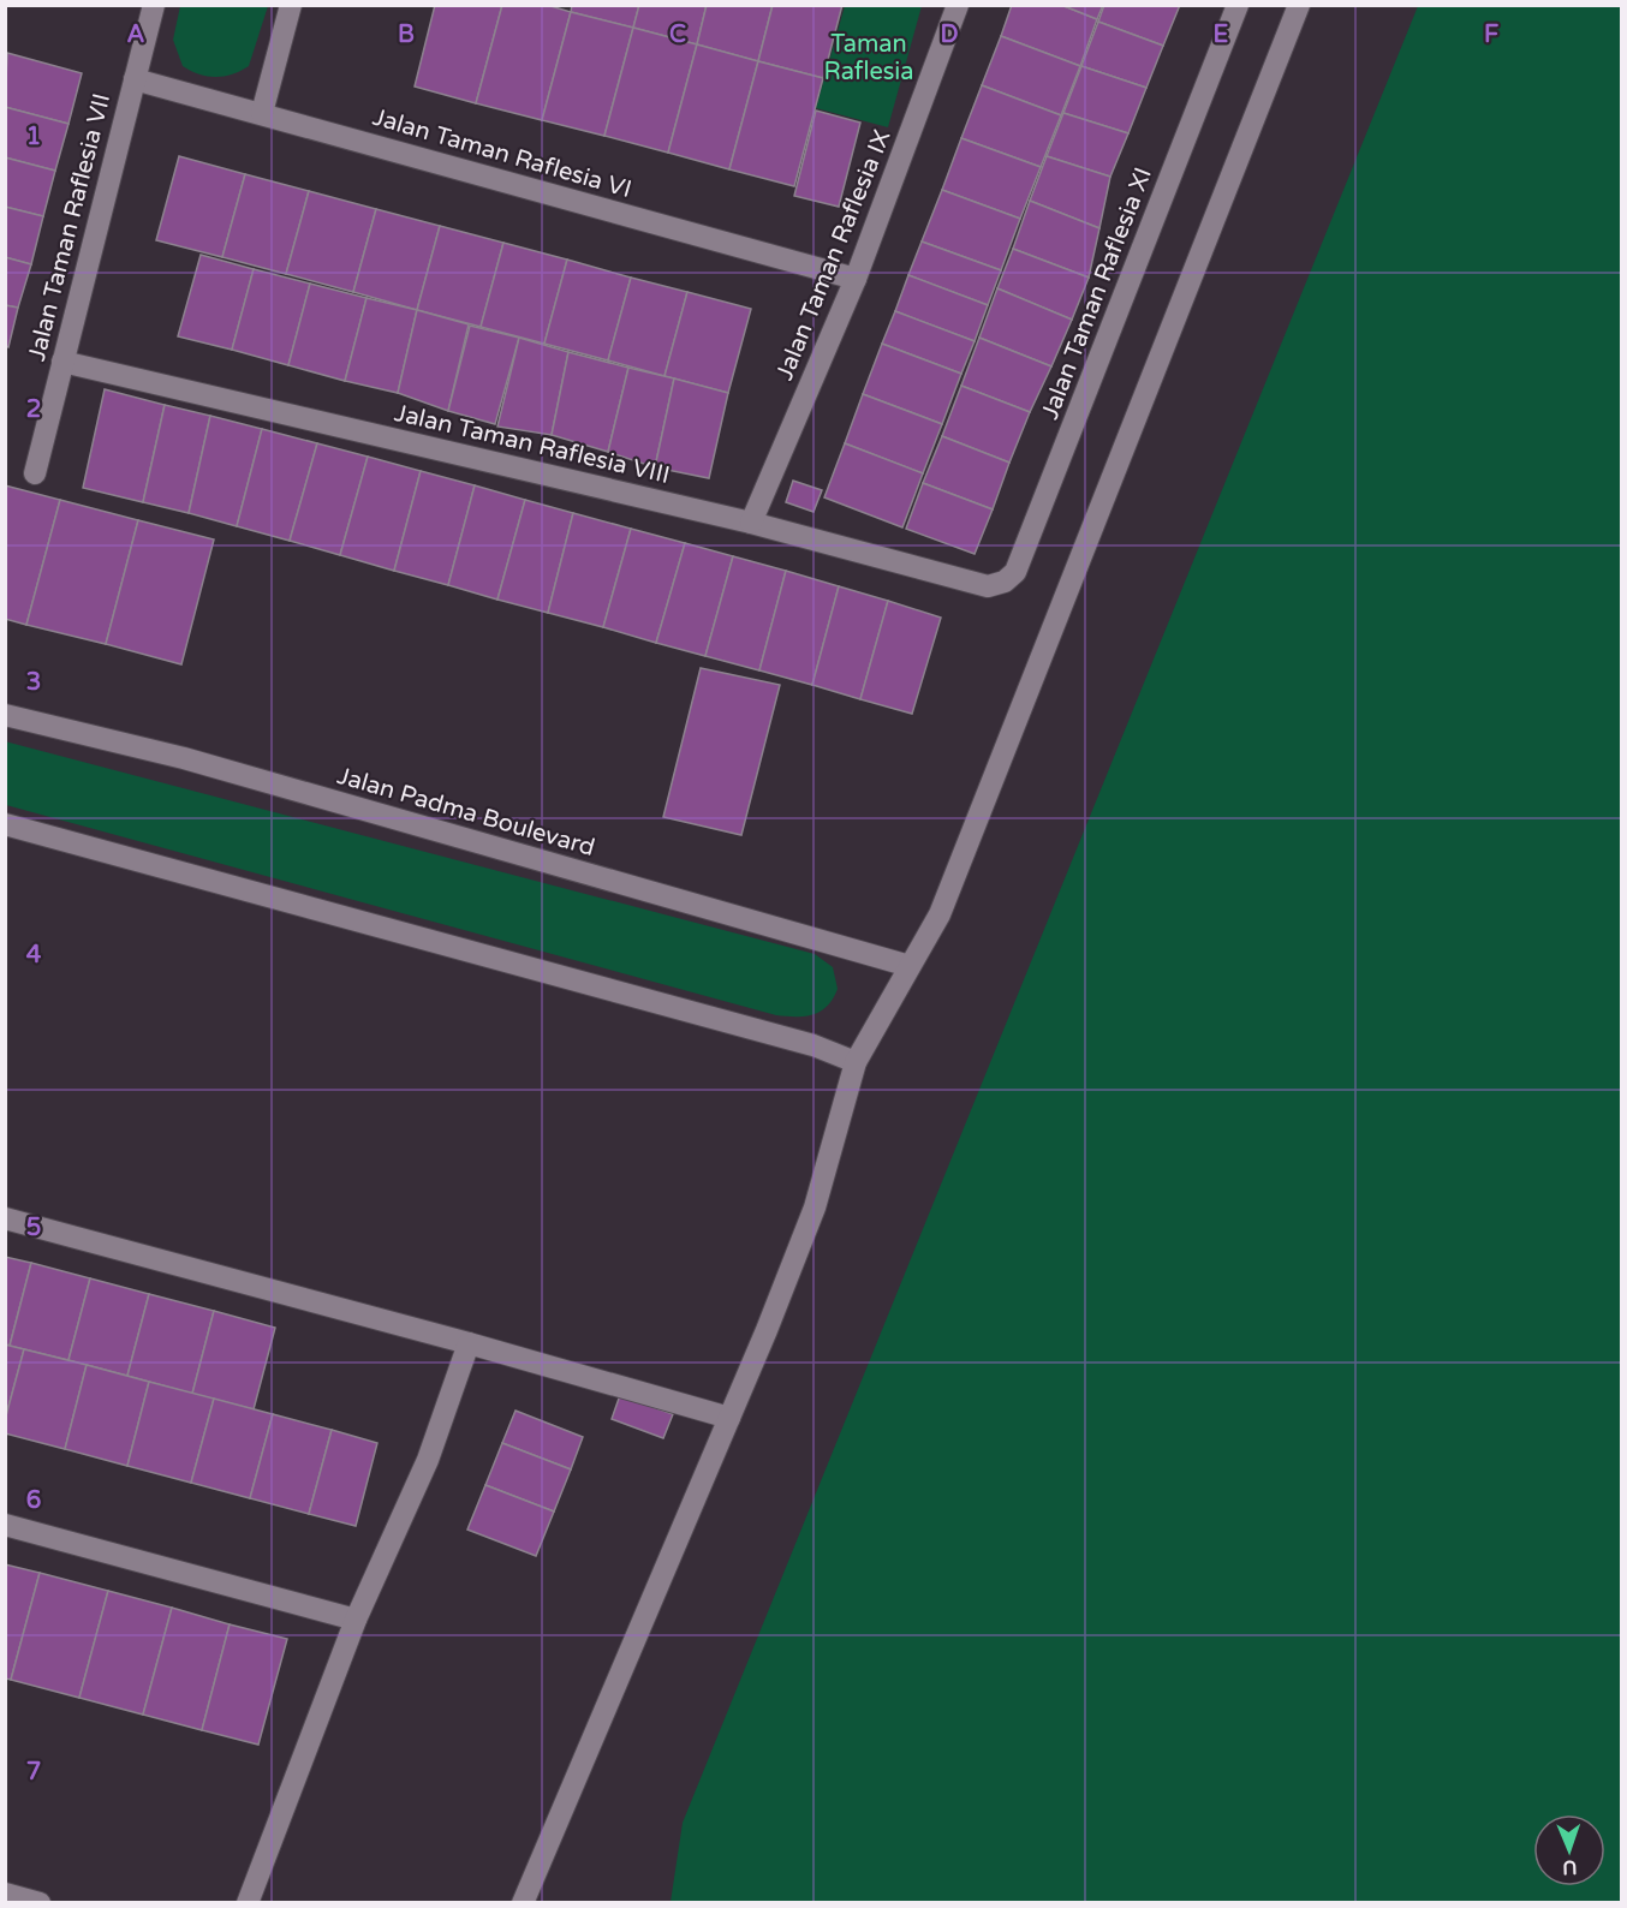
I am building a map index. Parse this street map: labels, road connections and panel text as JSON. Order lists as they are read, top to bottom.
{
  "streets": {
    "street": [
      "Jalan Taman Raflesia VI",
      "Jalan Taman Raflesia VII",
      "Jalan Taman Raflesia IX",
      "Jalan Taman Raflesia XI",
      "Jalan Taman Raflesia VIII",
      "Jalan Padma Boulevard"
    ]
  },
  "crossings": [
    ["Jalan Taman Raflesia VI", "Jalan Taman Raflesia VII"],
    ["Jalan Taman Raflesia VI", "Jalan Taman Raflesia IX"],
    ["Jalan Taman Raflesia VII", "Jalan Taman Raflesia VIII"],
    ["Jalan Taman Raflesia IX", "Jalan Taman Raflesia VIII"],
    ["Jalan Taman Raflesia XI", "Jalan Taman Raflesia VIII"]
  ],
  "parks": ["Taman Raflesia"],
  "north": "bottom",
  "grid": {
    "columns": [
      "A",
      "B",
      "C",
      "D",
      "E",
      "F"
    ],
    "rows": [
      "1",
      "2",
      "3",
      "4",
      "5",
      "6",
      "7"
    ]
  }
}
